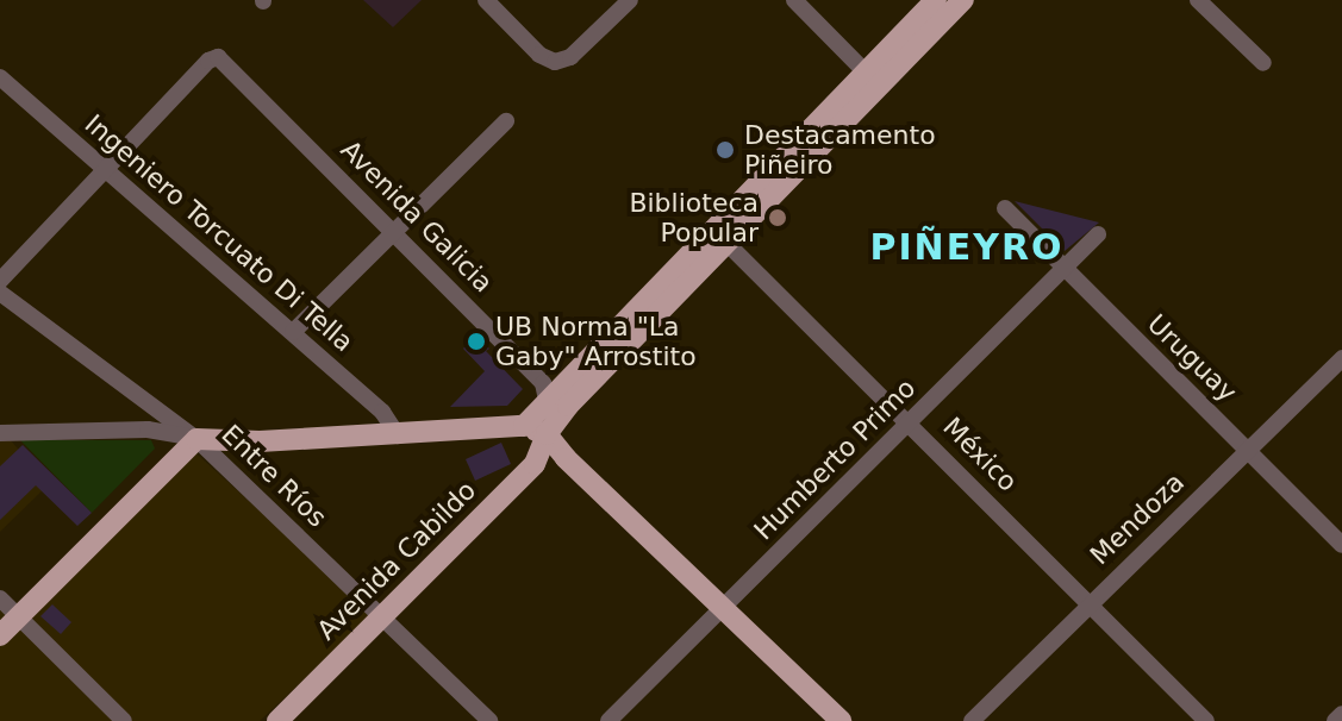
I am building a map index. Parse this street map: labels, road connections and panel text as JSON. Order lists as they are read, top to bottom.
{
  "streets": {
    "main road": ["Avenida Cabildo"],
    "street": [
      "Avenida Galicia",
      "Ingeniero Torcuato Di Tella",
      "Uruguay",
      "México",
      "Humberto Primo",
      "Entre Ríos",
      "Mendoza"
    ]
  },
  "crossings": [
    ["Avenida Galicia", "Ingeniero Torcuato Di Tella"],
    ["Uruguay", "Humberto Primo"],
    ["Uruguay", "Mendoza"],
    ["México", "Humberto Primo"],
    ["México", "Mendoza"],
    ["México", "Avenida Cabildo"],
    ["Entre Ríos", "Avenida Cabildo"]
  ],
  "districts": ["PIÑEYRO"],
  "places": ["Destacamento Piñeiro", "Biblioteca Popular", "UB Norma \"La Gaby\" Arrostito"]
}
